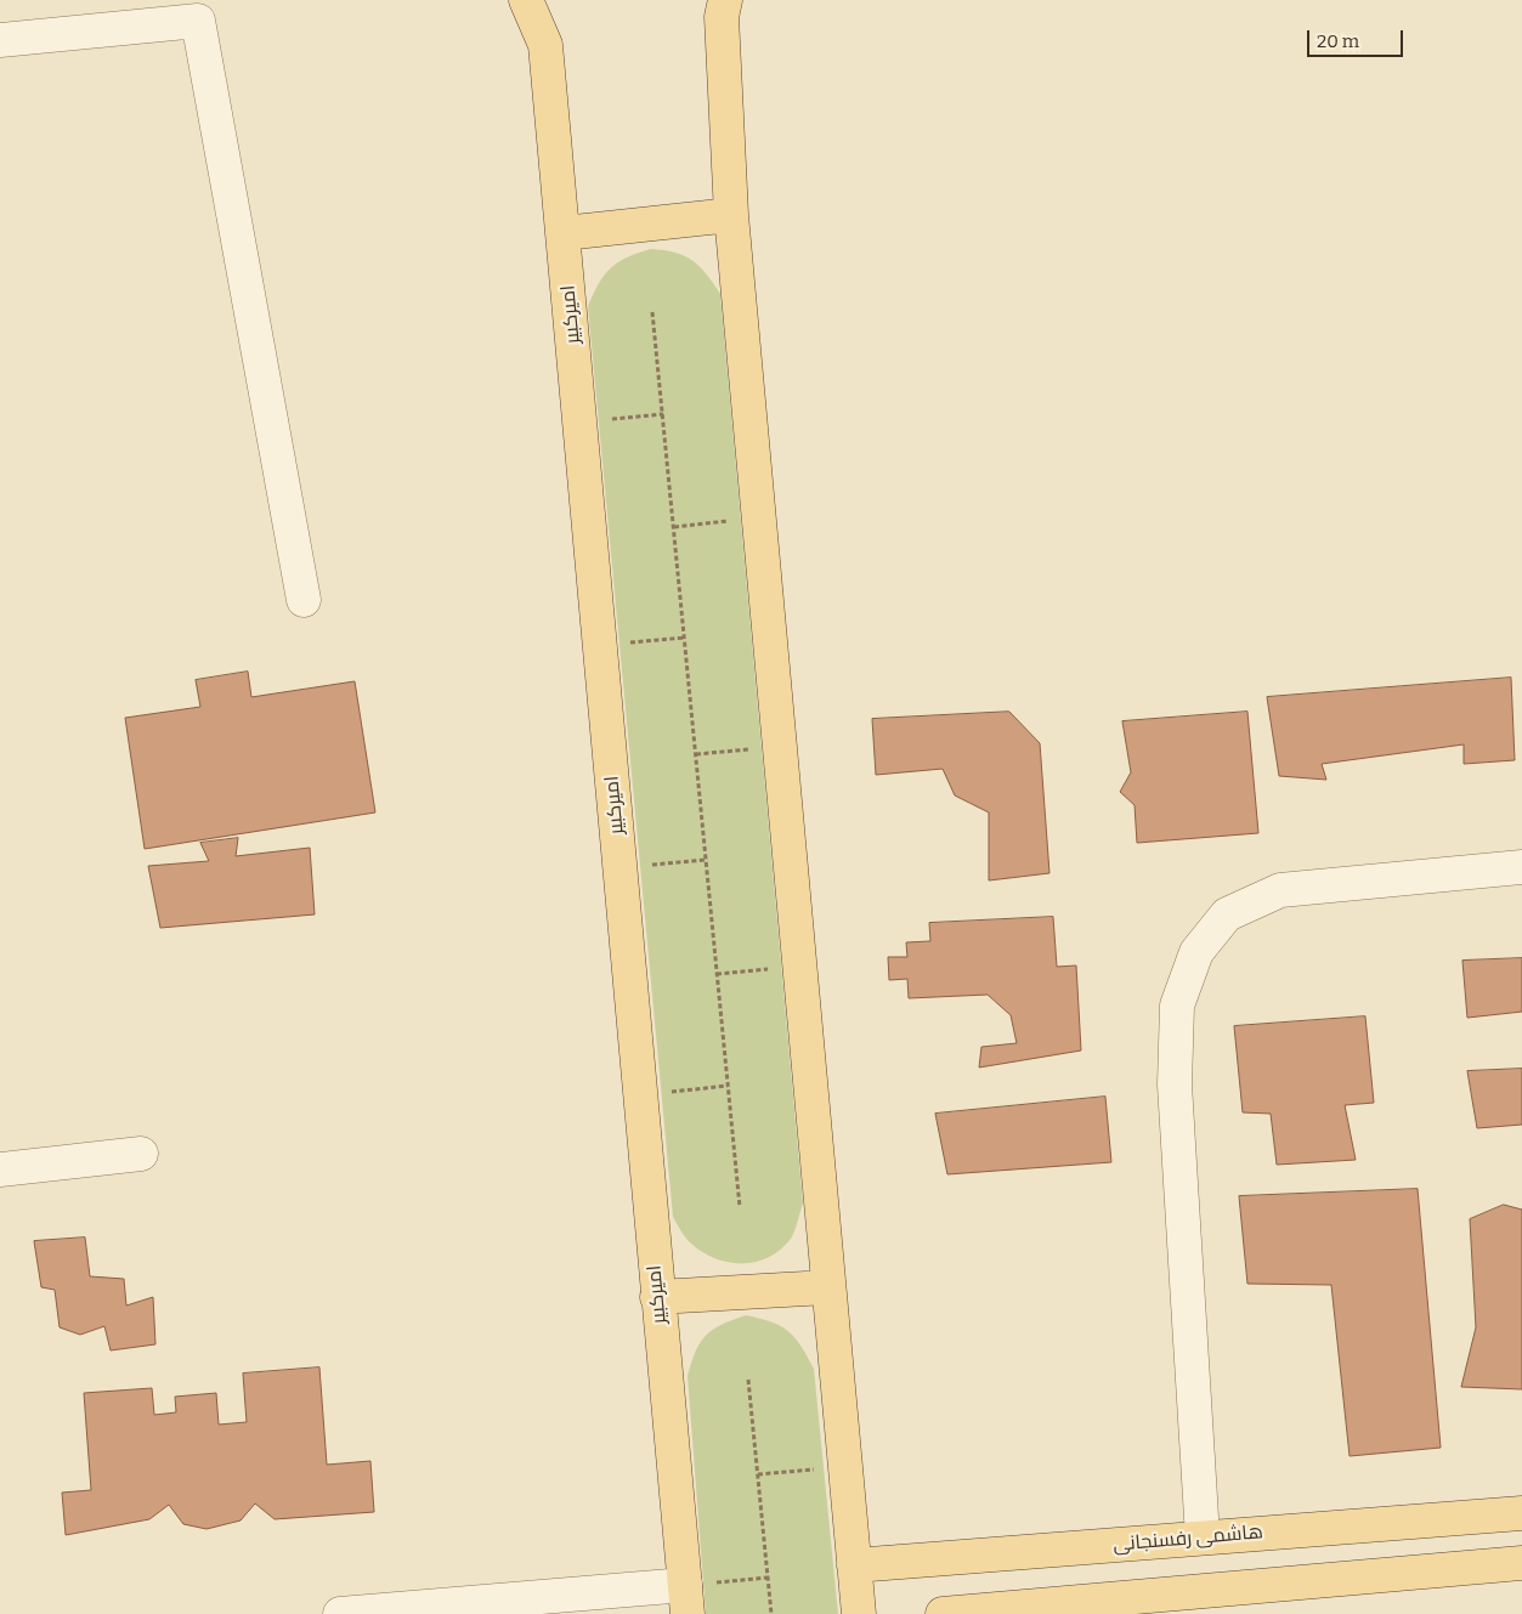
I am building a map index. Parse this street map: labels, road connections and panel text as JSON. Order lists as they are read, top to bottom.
{
  "streets": {
    "main road": ["امیرکبیر", "هاشمی رفسنجانی"]
  },
  "scale_bar": "20 m"
}
